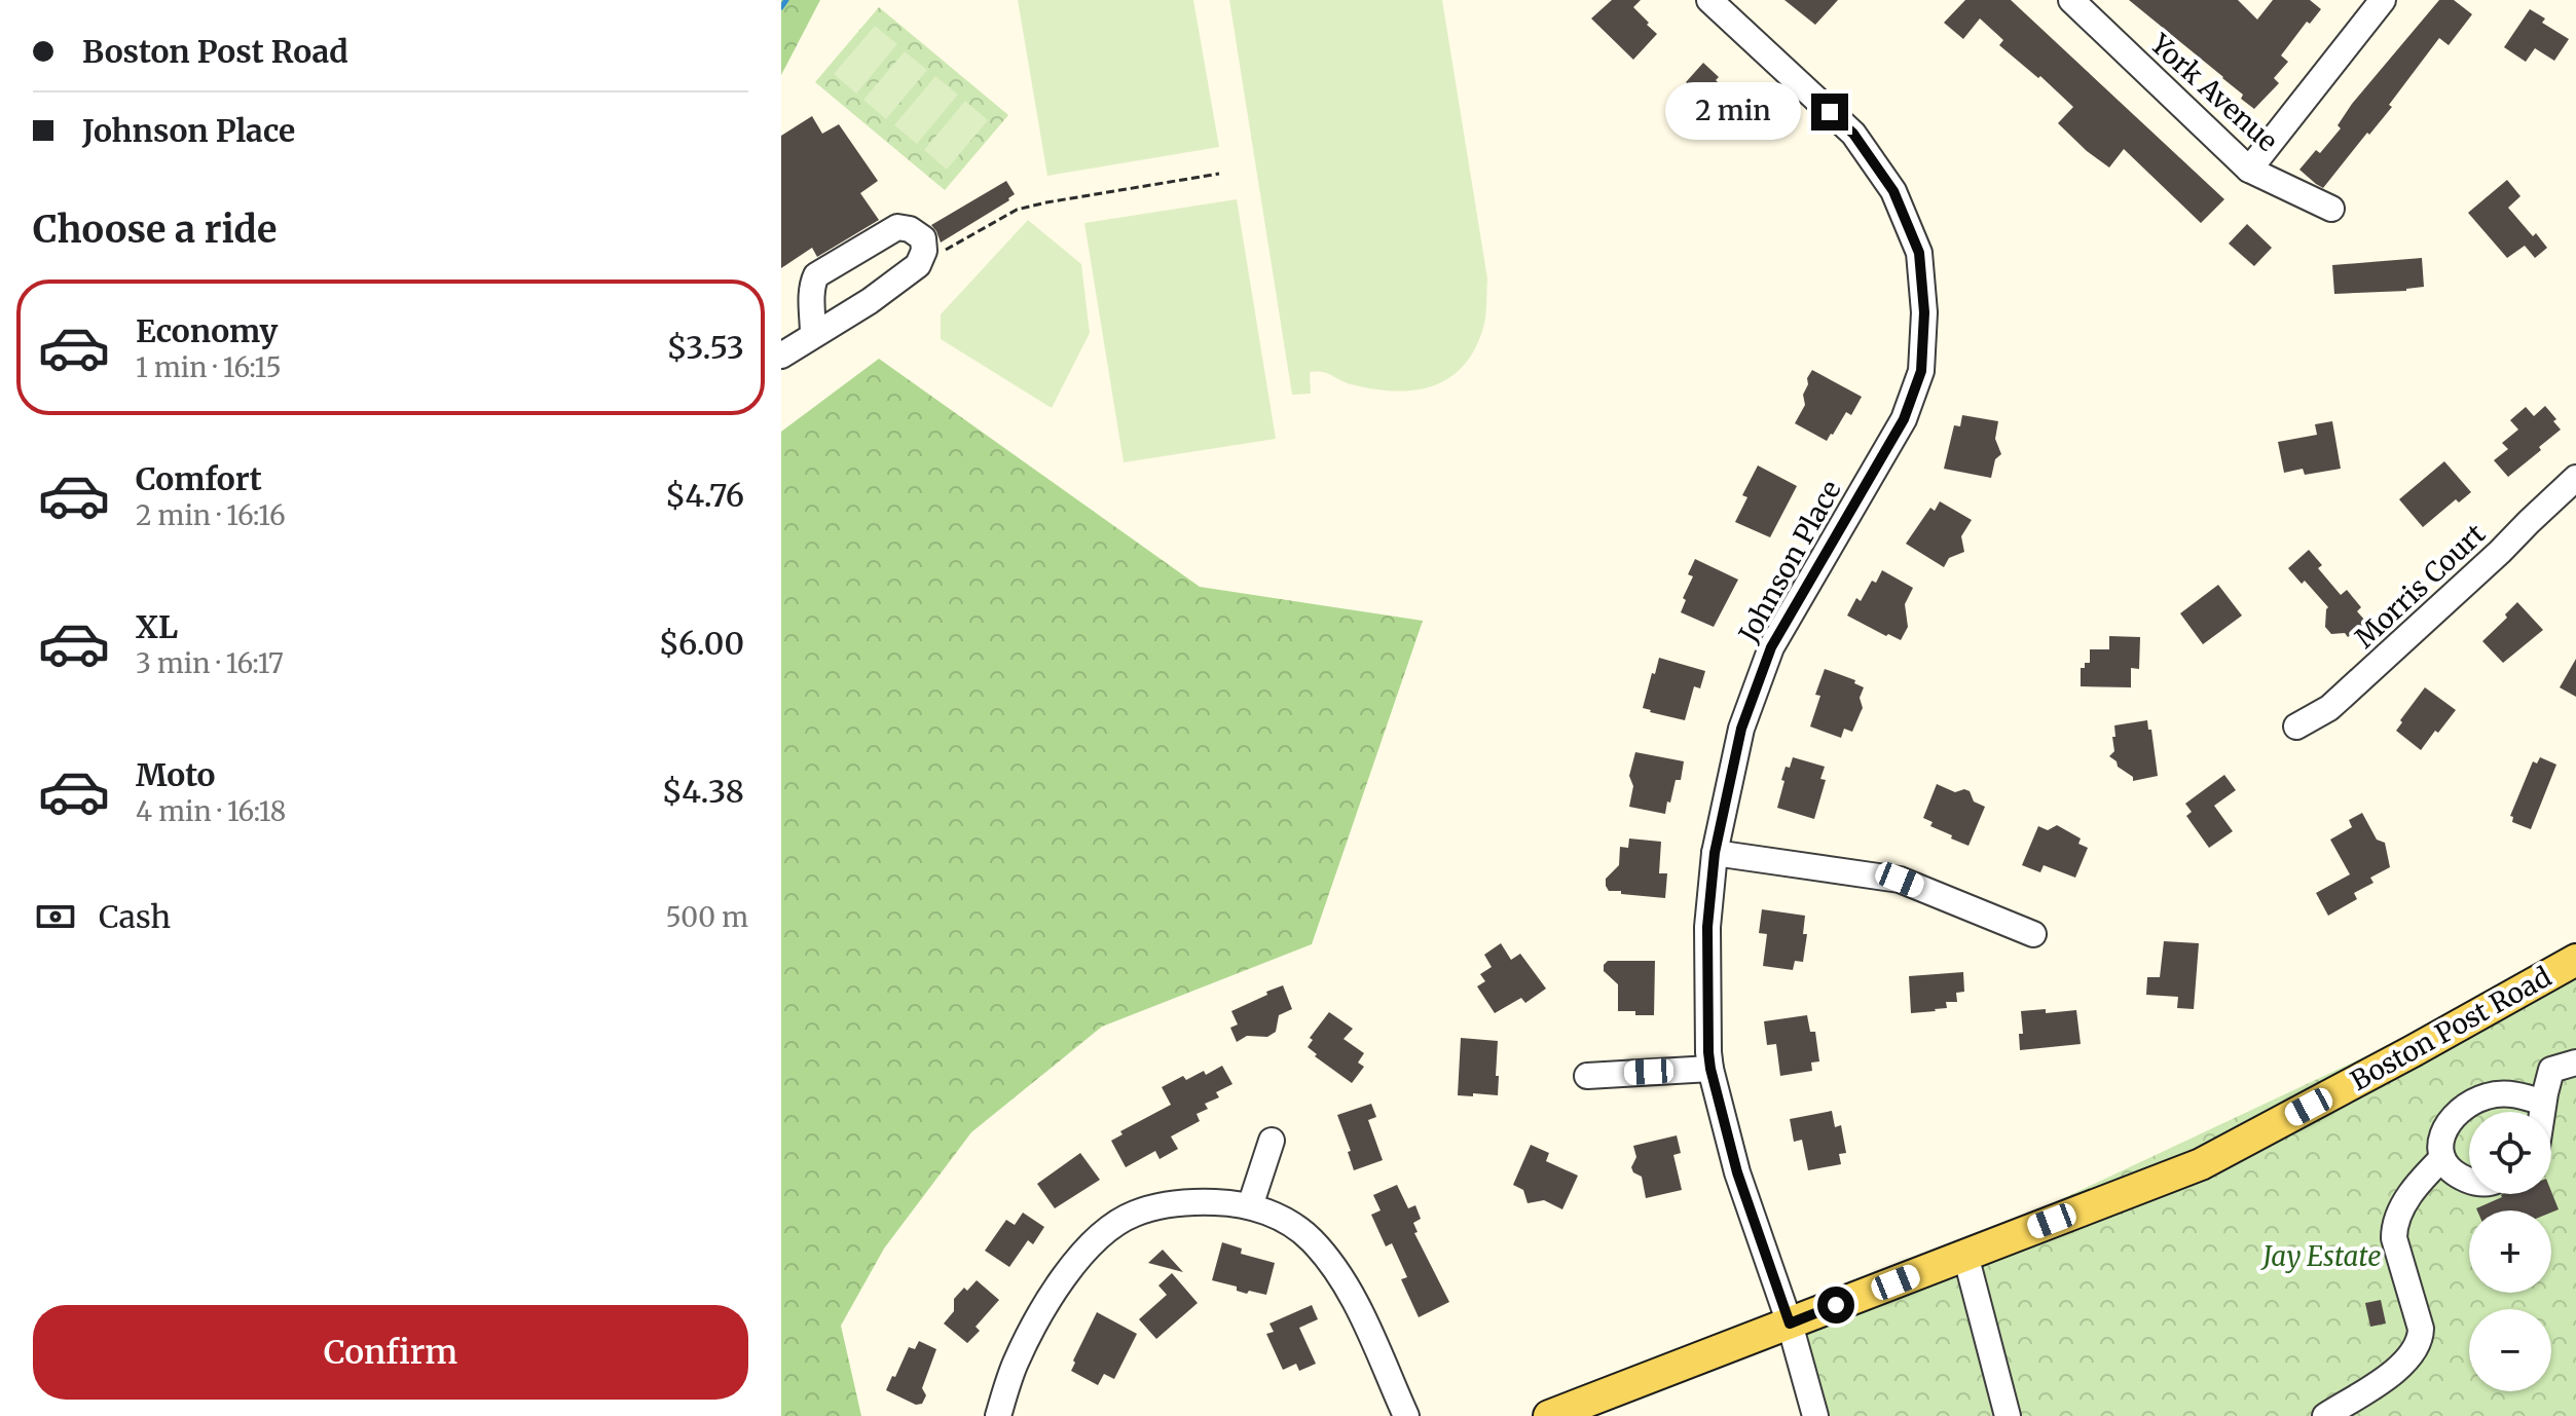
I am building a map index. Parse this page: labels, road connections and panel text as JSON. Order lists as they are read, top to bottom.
{
  "streets": {
    "main road": ["Boston Post Road"],
    "street": ["York Avenue", "Johnson Place", "Morris Court"]
  },
  "crossings": [
    ["Johnson Place", "Boston Post Road"]
  ],
  "parks": ["Jay Estate"],
  "page": {
    "banner": ["Boston Post Road", "Johnson Place"],
    "bubble": "2 min",
    "heading": "Choose a ride",
    "list": [
      {
        "name": "Economy",
        "note": "1 min · 16:15",
        "value": "$3.53"
      },
      {
        "name": "Comfort",
        "note": "2 min · 16:16",
        "value": "$4.76"
      },
      {
        "name": "XL",
        "note": "3 min · 16:17",
        "value": "$6.00"
      },
      {
        "name": "Moto",
        "note": "4 min · 16:18",
        "value": "$4.38"
      }
    ],
    "pay": ["Cash", "500 m"],
    "map_buttons": ["+", "−"],
    "buttons": "Confirm"
  }
}
